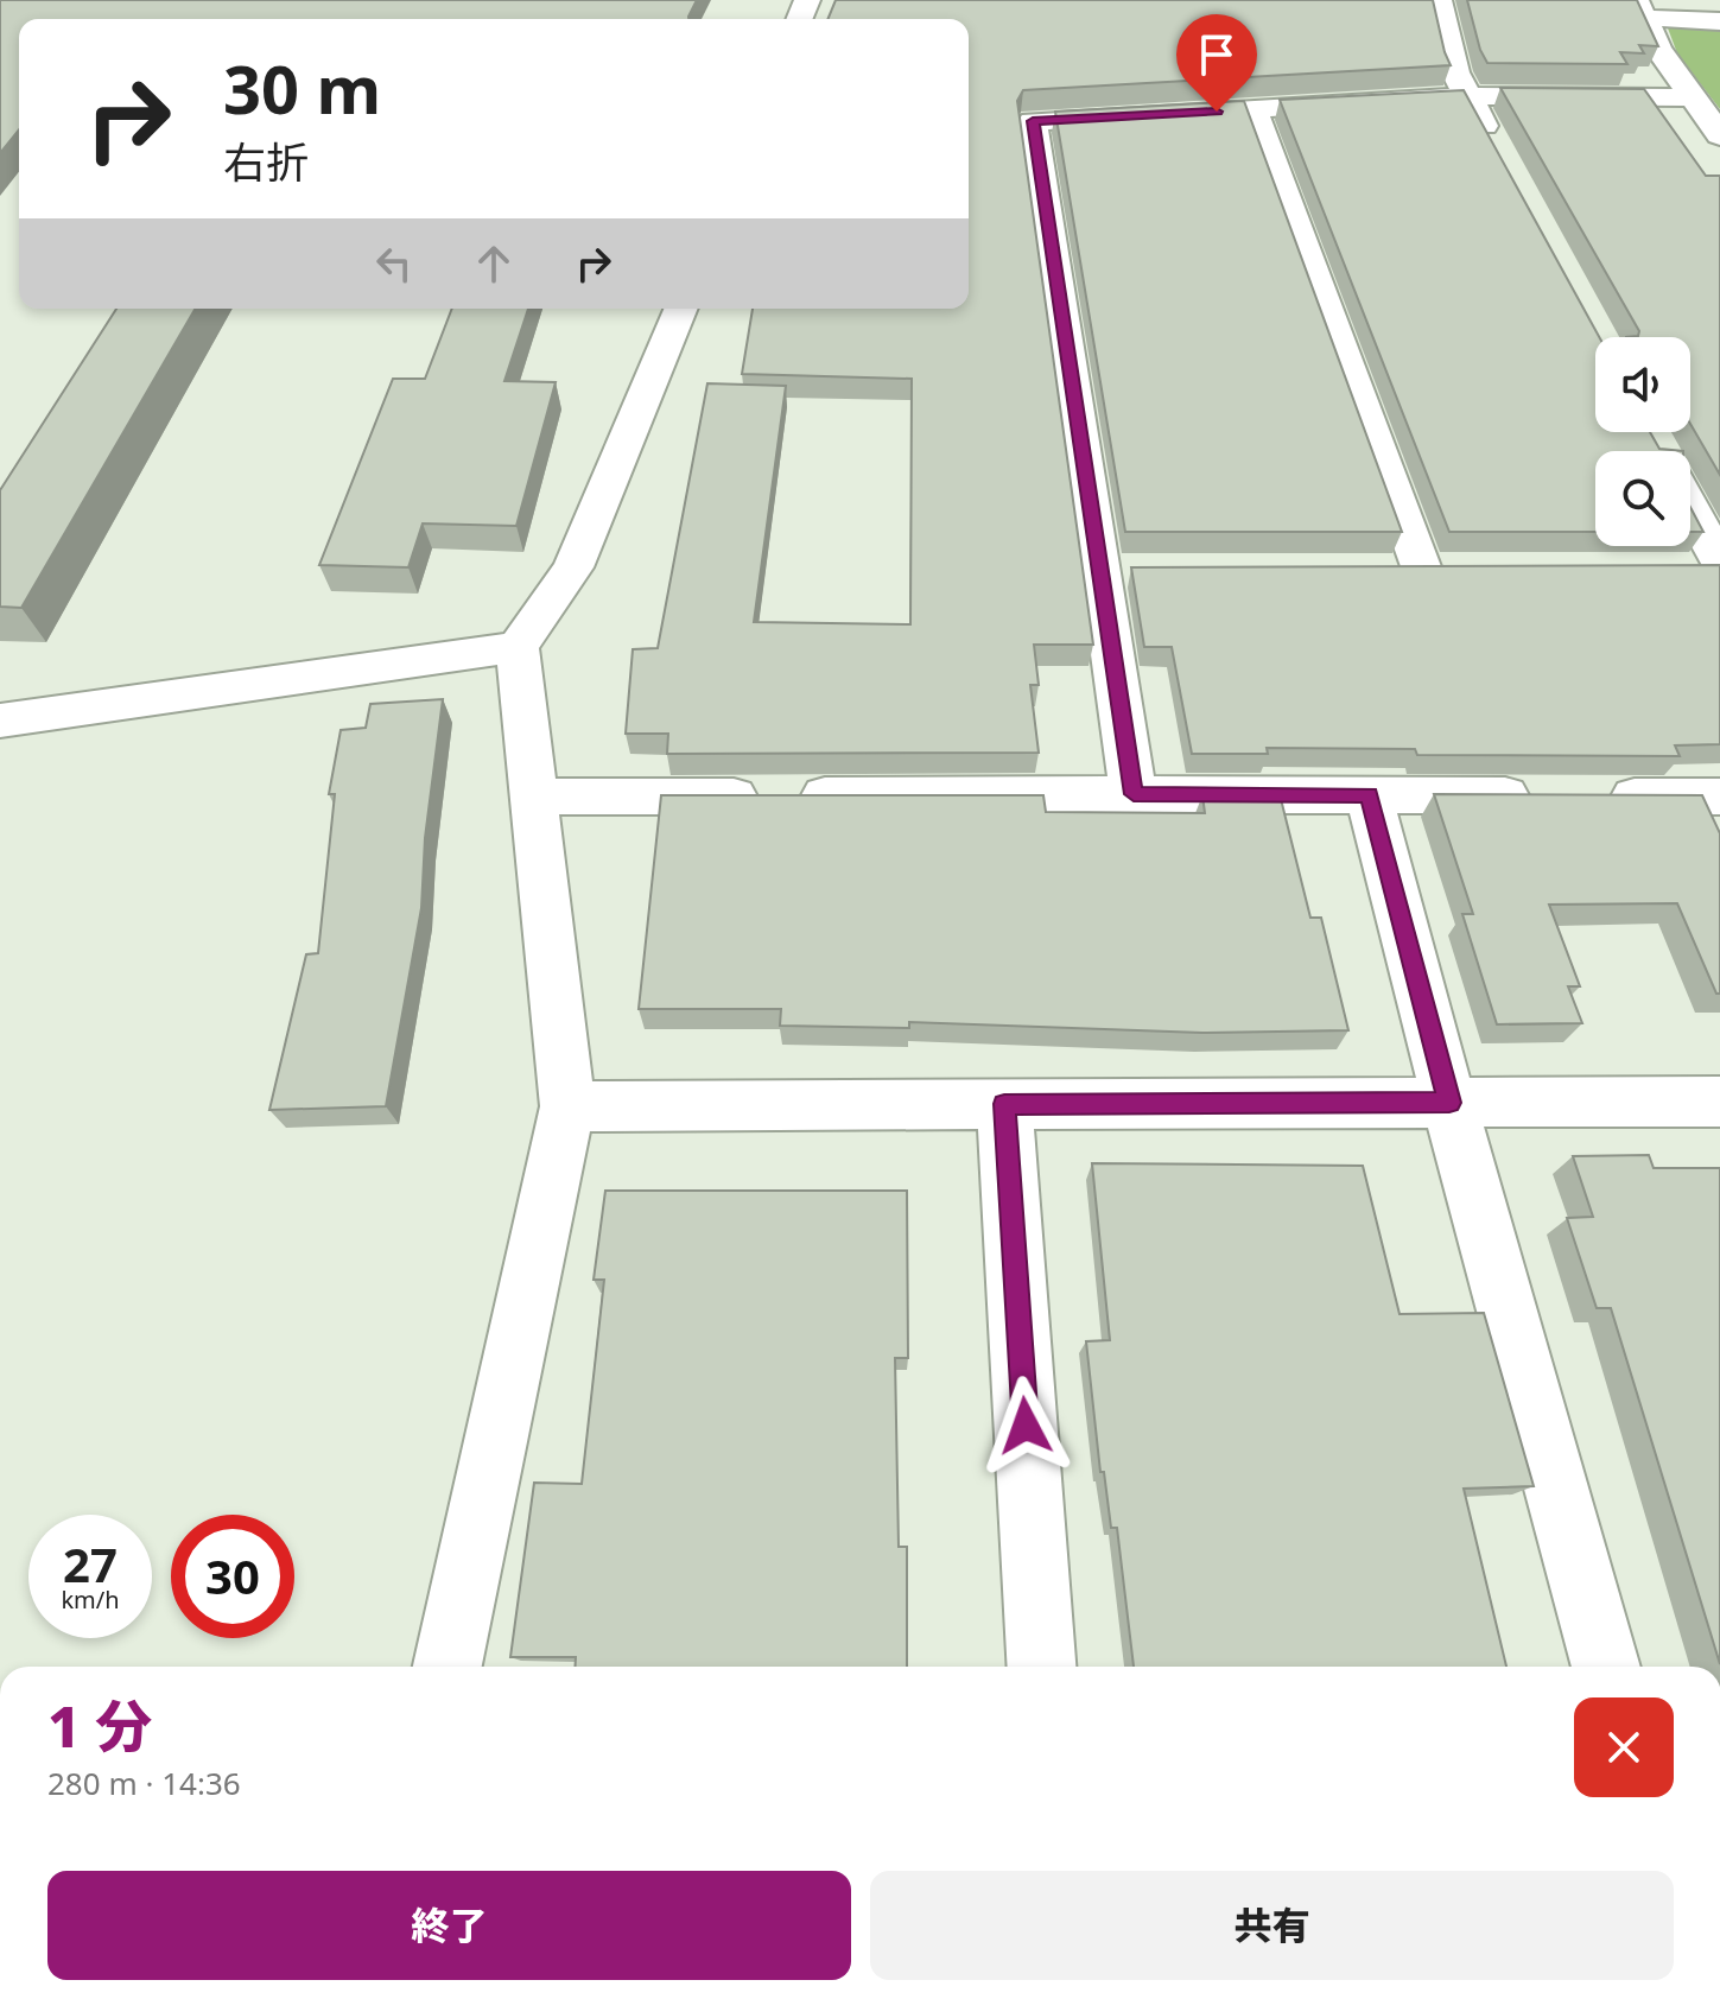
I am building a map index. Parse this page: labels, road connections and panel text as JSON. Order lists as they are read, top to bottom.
{
  "page": {
    "turn": ["30 m", "右折"],
    "speed": "27 km/h",
    "limit": "30",
    "heading": ["1 分", "280 m · 14:36"],
    "buttons": ["終了", "共有"]
  }
}
